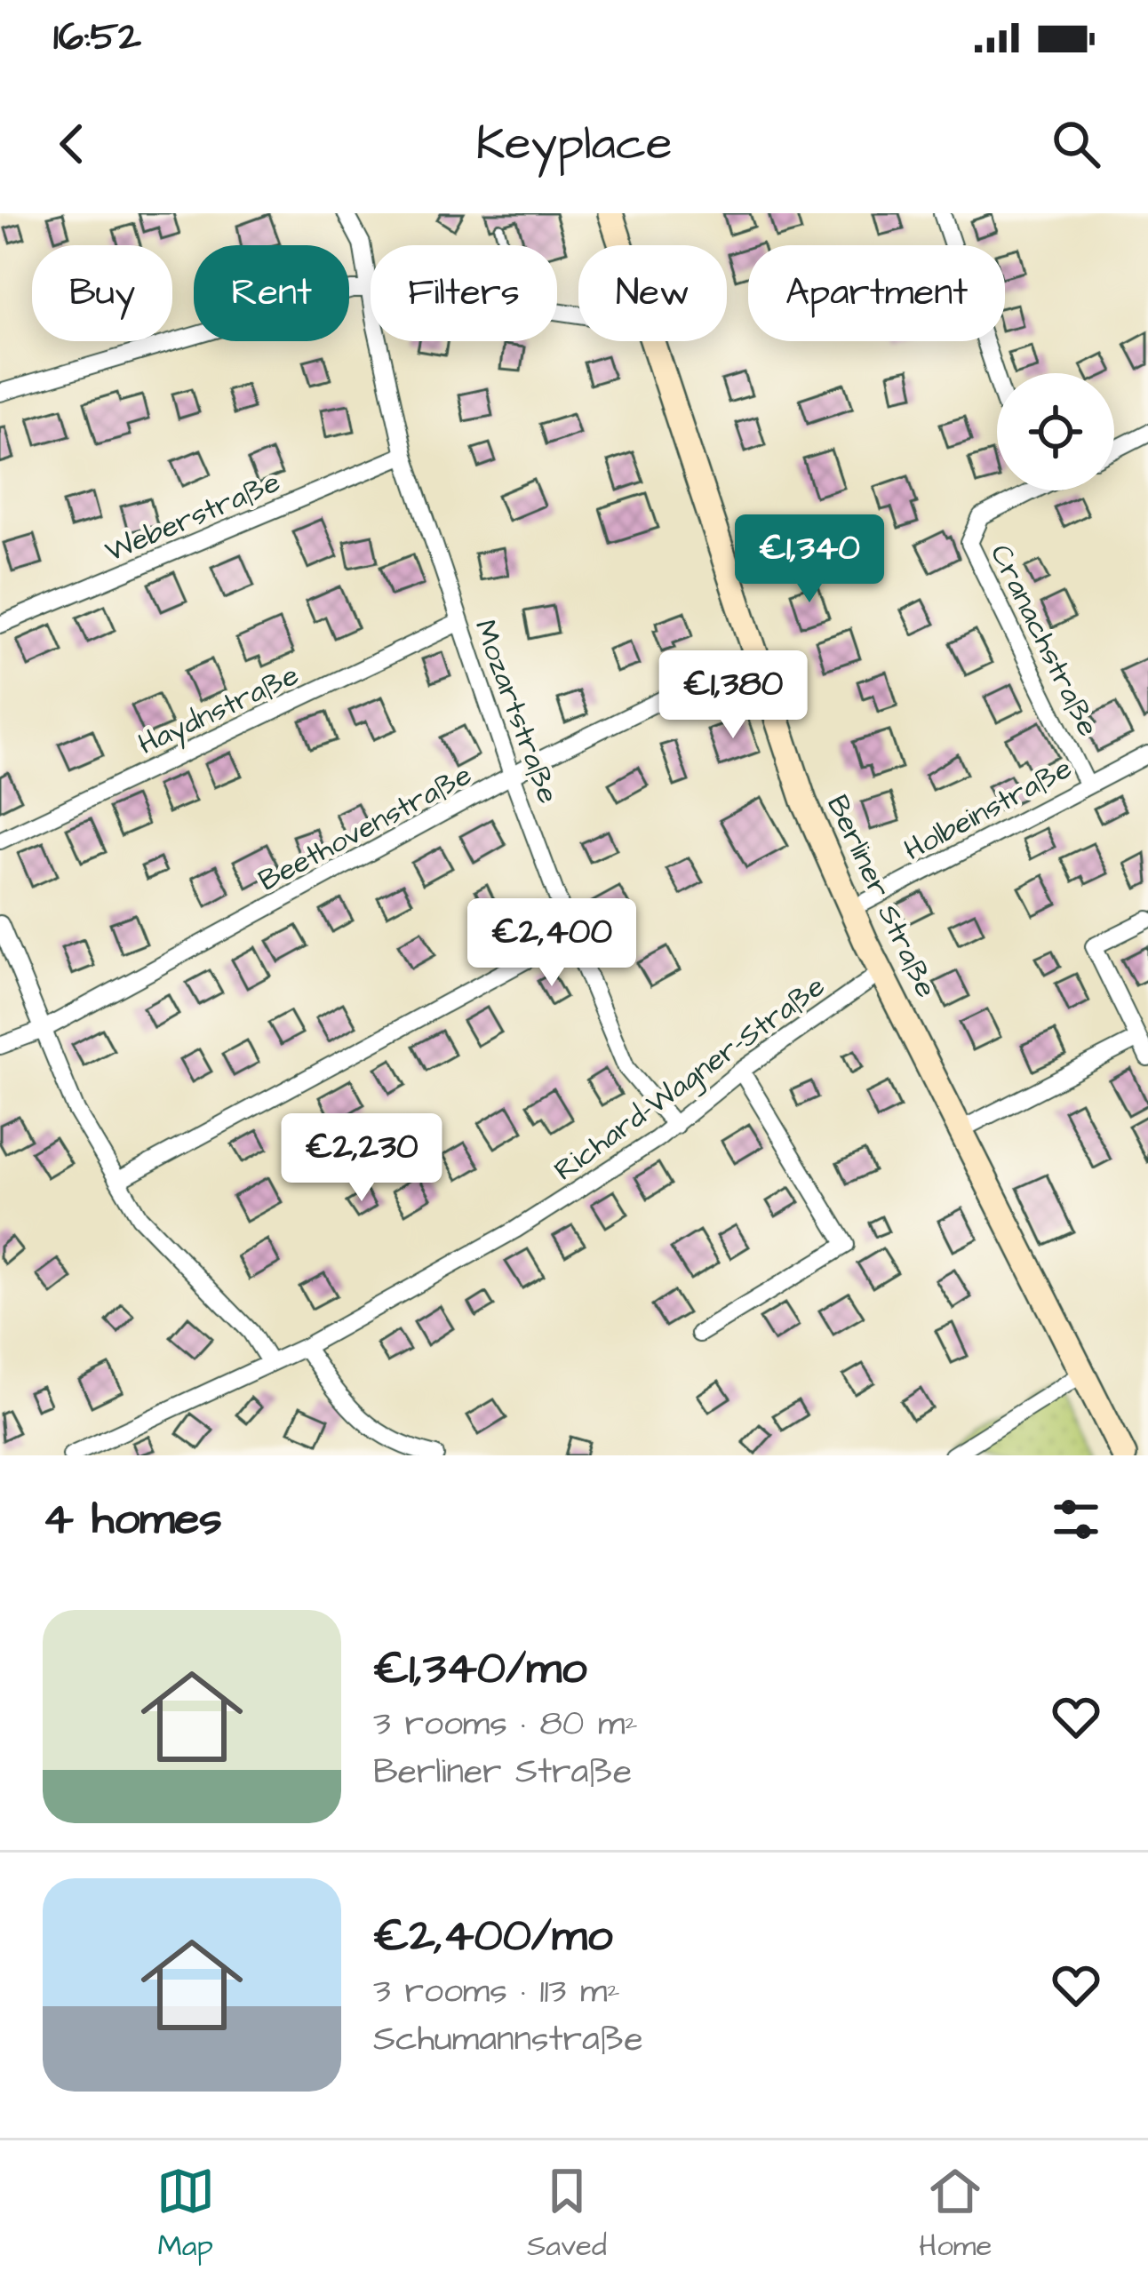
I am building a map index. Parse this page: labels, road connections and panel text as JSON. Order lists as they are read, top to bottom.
{
  "streets": {
    "main road": ["Berliner Straße"],
    "street": [
      "Weberstraße",
      "Cranachstraße",
      "Haydnstraße",
      "Mozartstraße",
      "Holbeinstraße",
      "Beethovenstraße",
      "Richard-Wagner-Straße"
    ]
  },
  "crossings": [
    ["Weberstraße", "Mozartstraße"],
    ["Cranachstraße", "Holbeinstraße"],
    ["Haydnstraße", "Mozartstraße"],
    ["Mozartstraße", "Beethovenstraße"],
    ["Mozartstraße", "Richard-Wagner-Straße"],
    ["Holbeinstraße", "Berliner Straße"],
    ["Beethovenstraße", "Berliner Straße"],
    ["Berliner Straße", "Richard-Wagner-Straße"]
  ],
  "page": {
    "status": "16:52",
    "header": "Keyplace",
    "chip": [
      "Buy",
      "Rent",
      "Filters",
      "New",
      "Apartment"
    ],
    "price": [
      "€1,340",
      "€1,380",
      "€2,400",
      "€2,230"
    ],
    "heading": "4 homes",
    "list": [
      {
        "name": "€1,340/mo",
        "note": "3 rooms · 80 m² · Berliner Straße"
      },
      {
        "name": "€2,400/mo",
        "note": "3 rooms · 113 m² · Schumannstraße"
      }
    ],
    "tabs": ["Map", "Saved", "Home"]
  }
}
